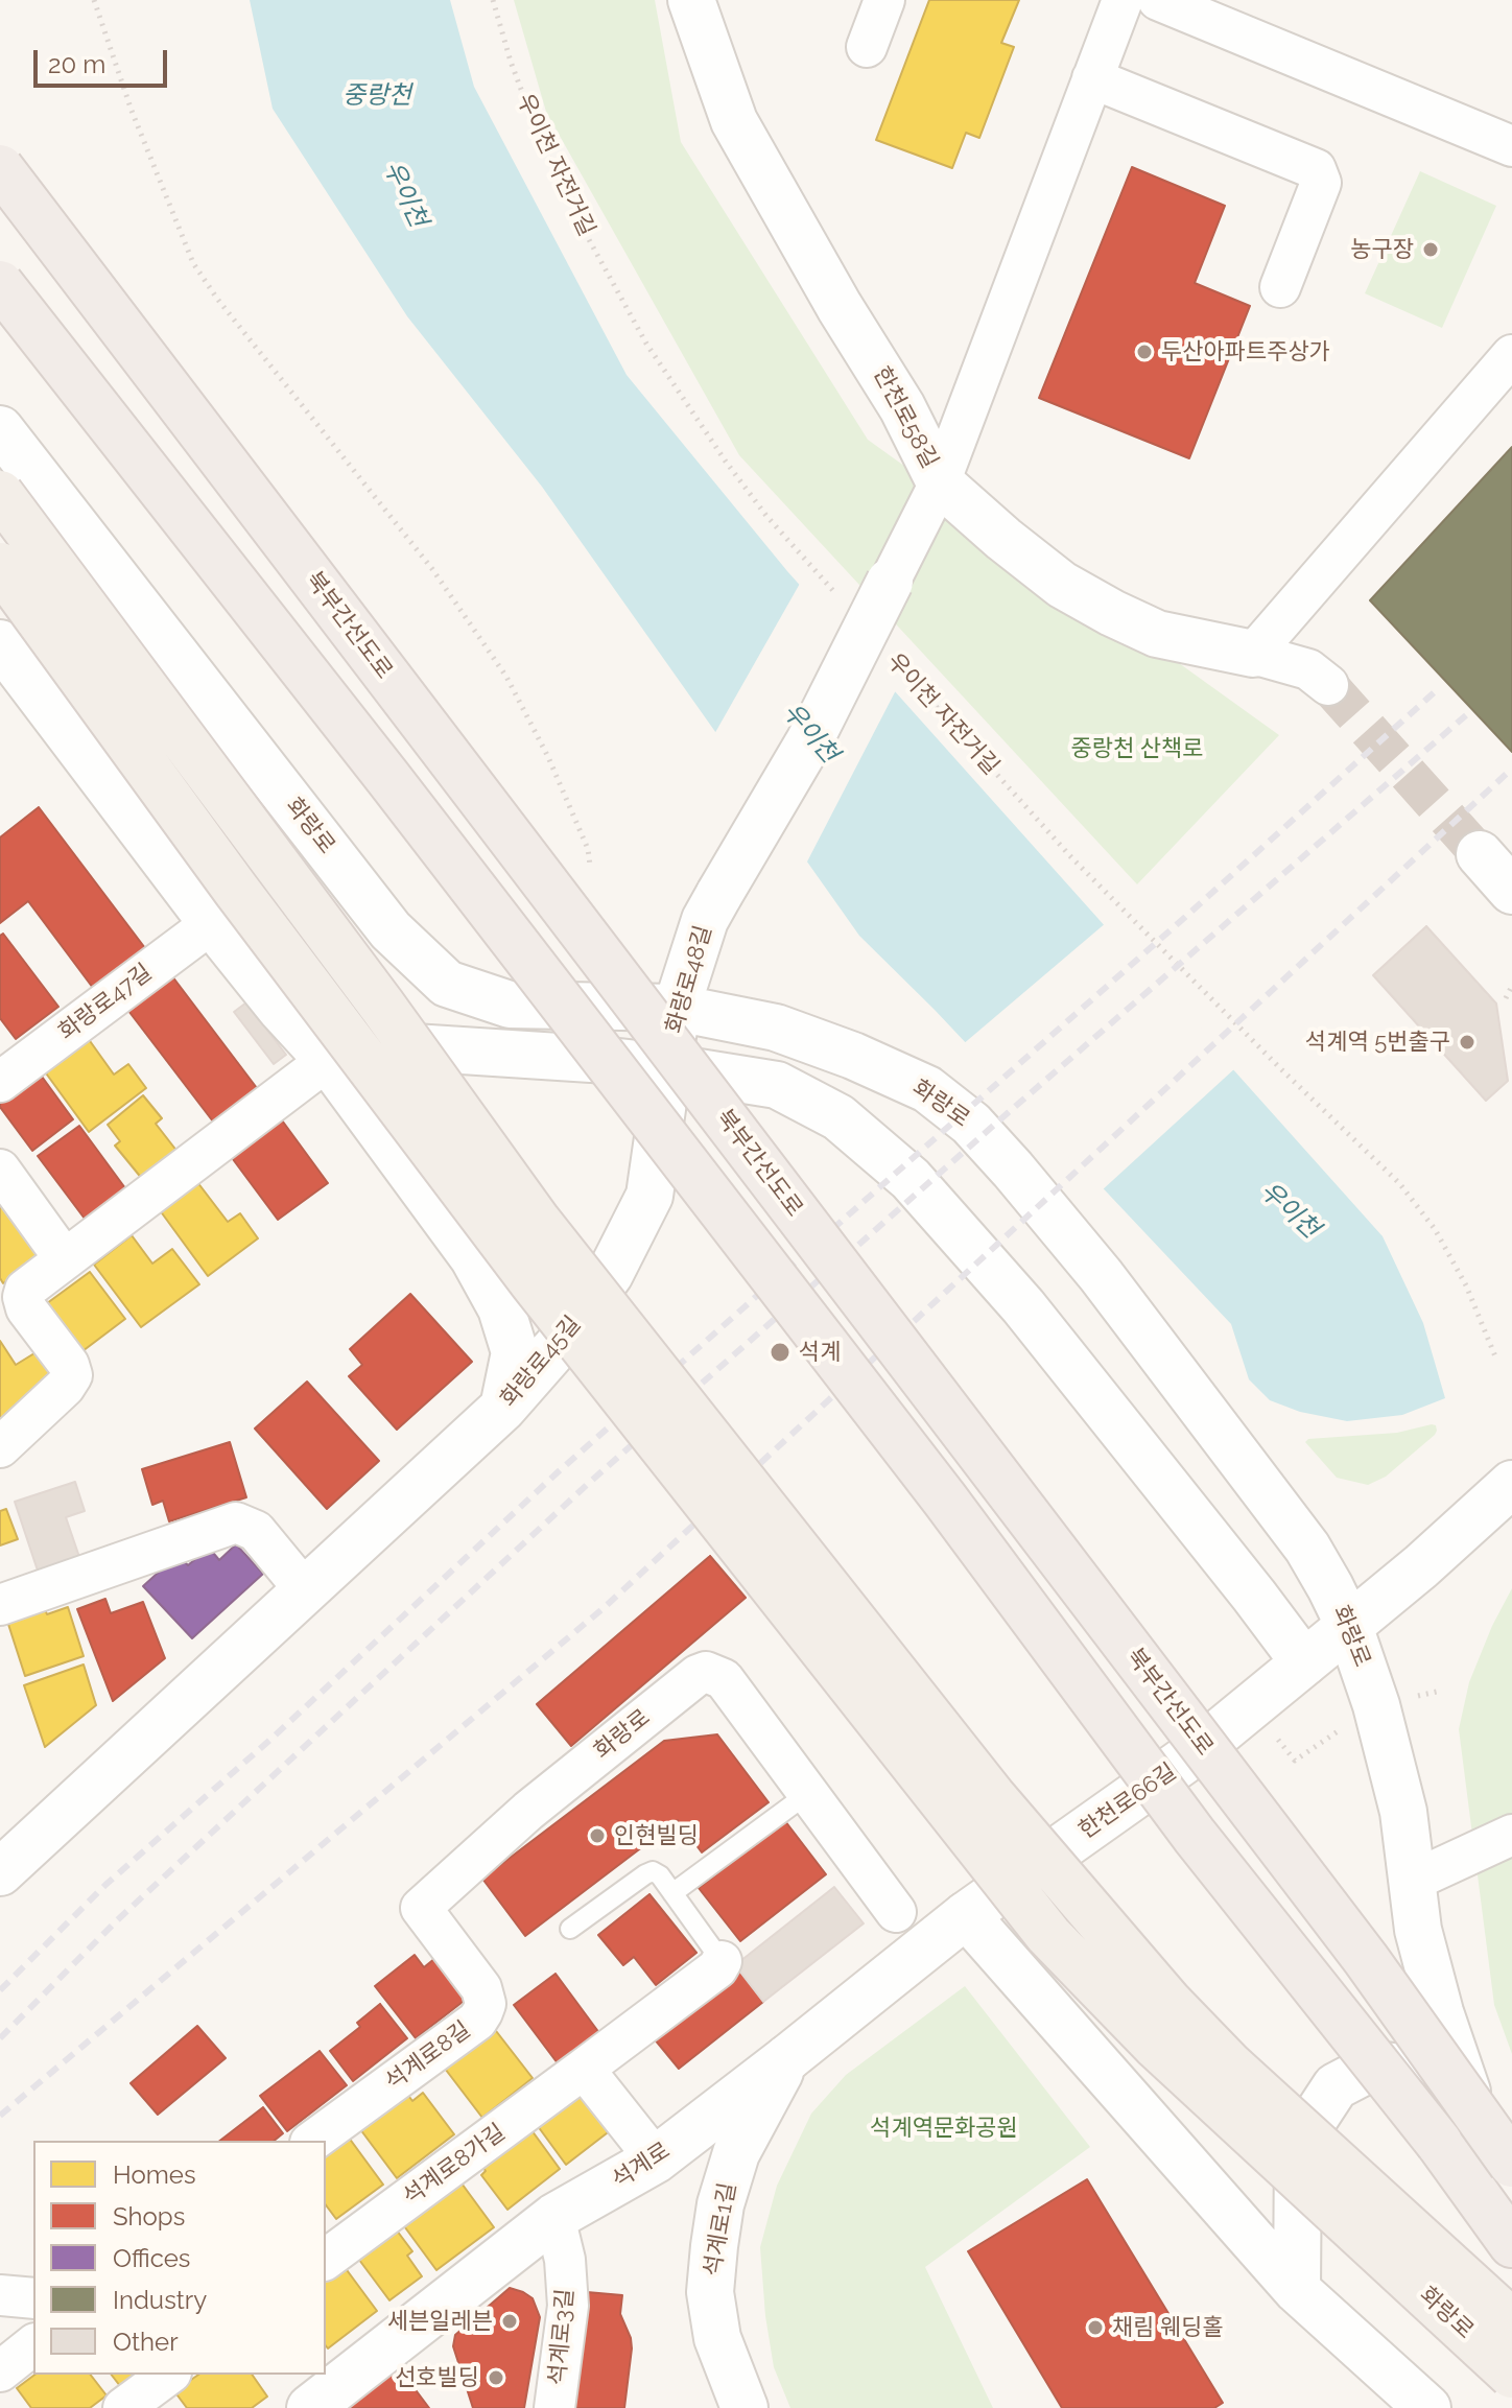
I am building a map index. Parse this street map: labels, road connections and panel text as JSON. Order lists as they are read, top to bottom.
{
  "streets": {
    "highway": ["북부간선도로"],
    "main road": ["화랑로"],
    "street": [
      "한천로58길",
      "화랑로48길",
      "화랑로47길",
      "화랑로45길",
      "한천로66길",
      "석계로8길",
      "석계로8가길",
      "석계로",
      "석계로1길",
      "석계로3길"
    ],
    "path": ["우이천 자전거길"]
  },
  "crossings": [
    ["북부간선도로", "화랑로"],
    ["화랑로", "화랑로48길"],
    ["화랑로", "한천로66길"],
    ["화랑로", "석계로8길"],
    ["화랑로48길", "화랑로45길"],
    ["한천로66길", "석계로"],
    ["석계로", "석계로1길"],
    ["석계로", "석계로3길"]
  ],
  "water": ["중랑천", "우이천"],
  "parks": ["중랑천 산책로", "석계역문화공원"],
  "places": [
    "농구장",
    "두산아파트주상가",
    "석계역 5번출구",
    "석계",
    "인현빌딩",
    "세븐일레븐",
    "채림 웨딩홀",
    "선호빌딩"
  ],
  "legend": [
    "Homes",
    "Shops",
    "Offices",
    "Industry",
    "Other"
  ],
  "scale_bar": "20 m"
}
